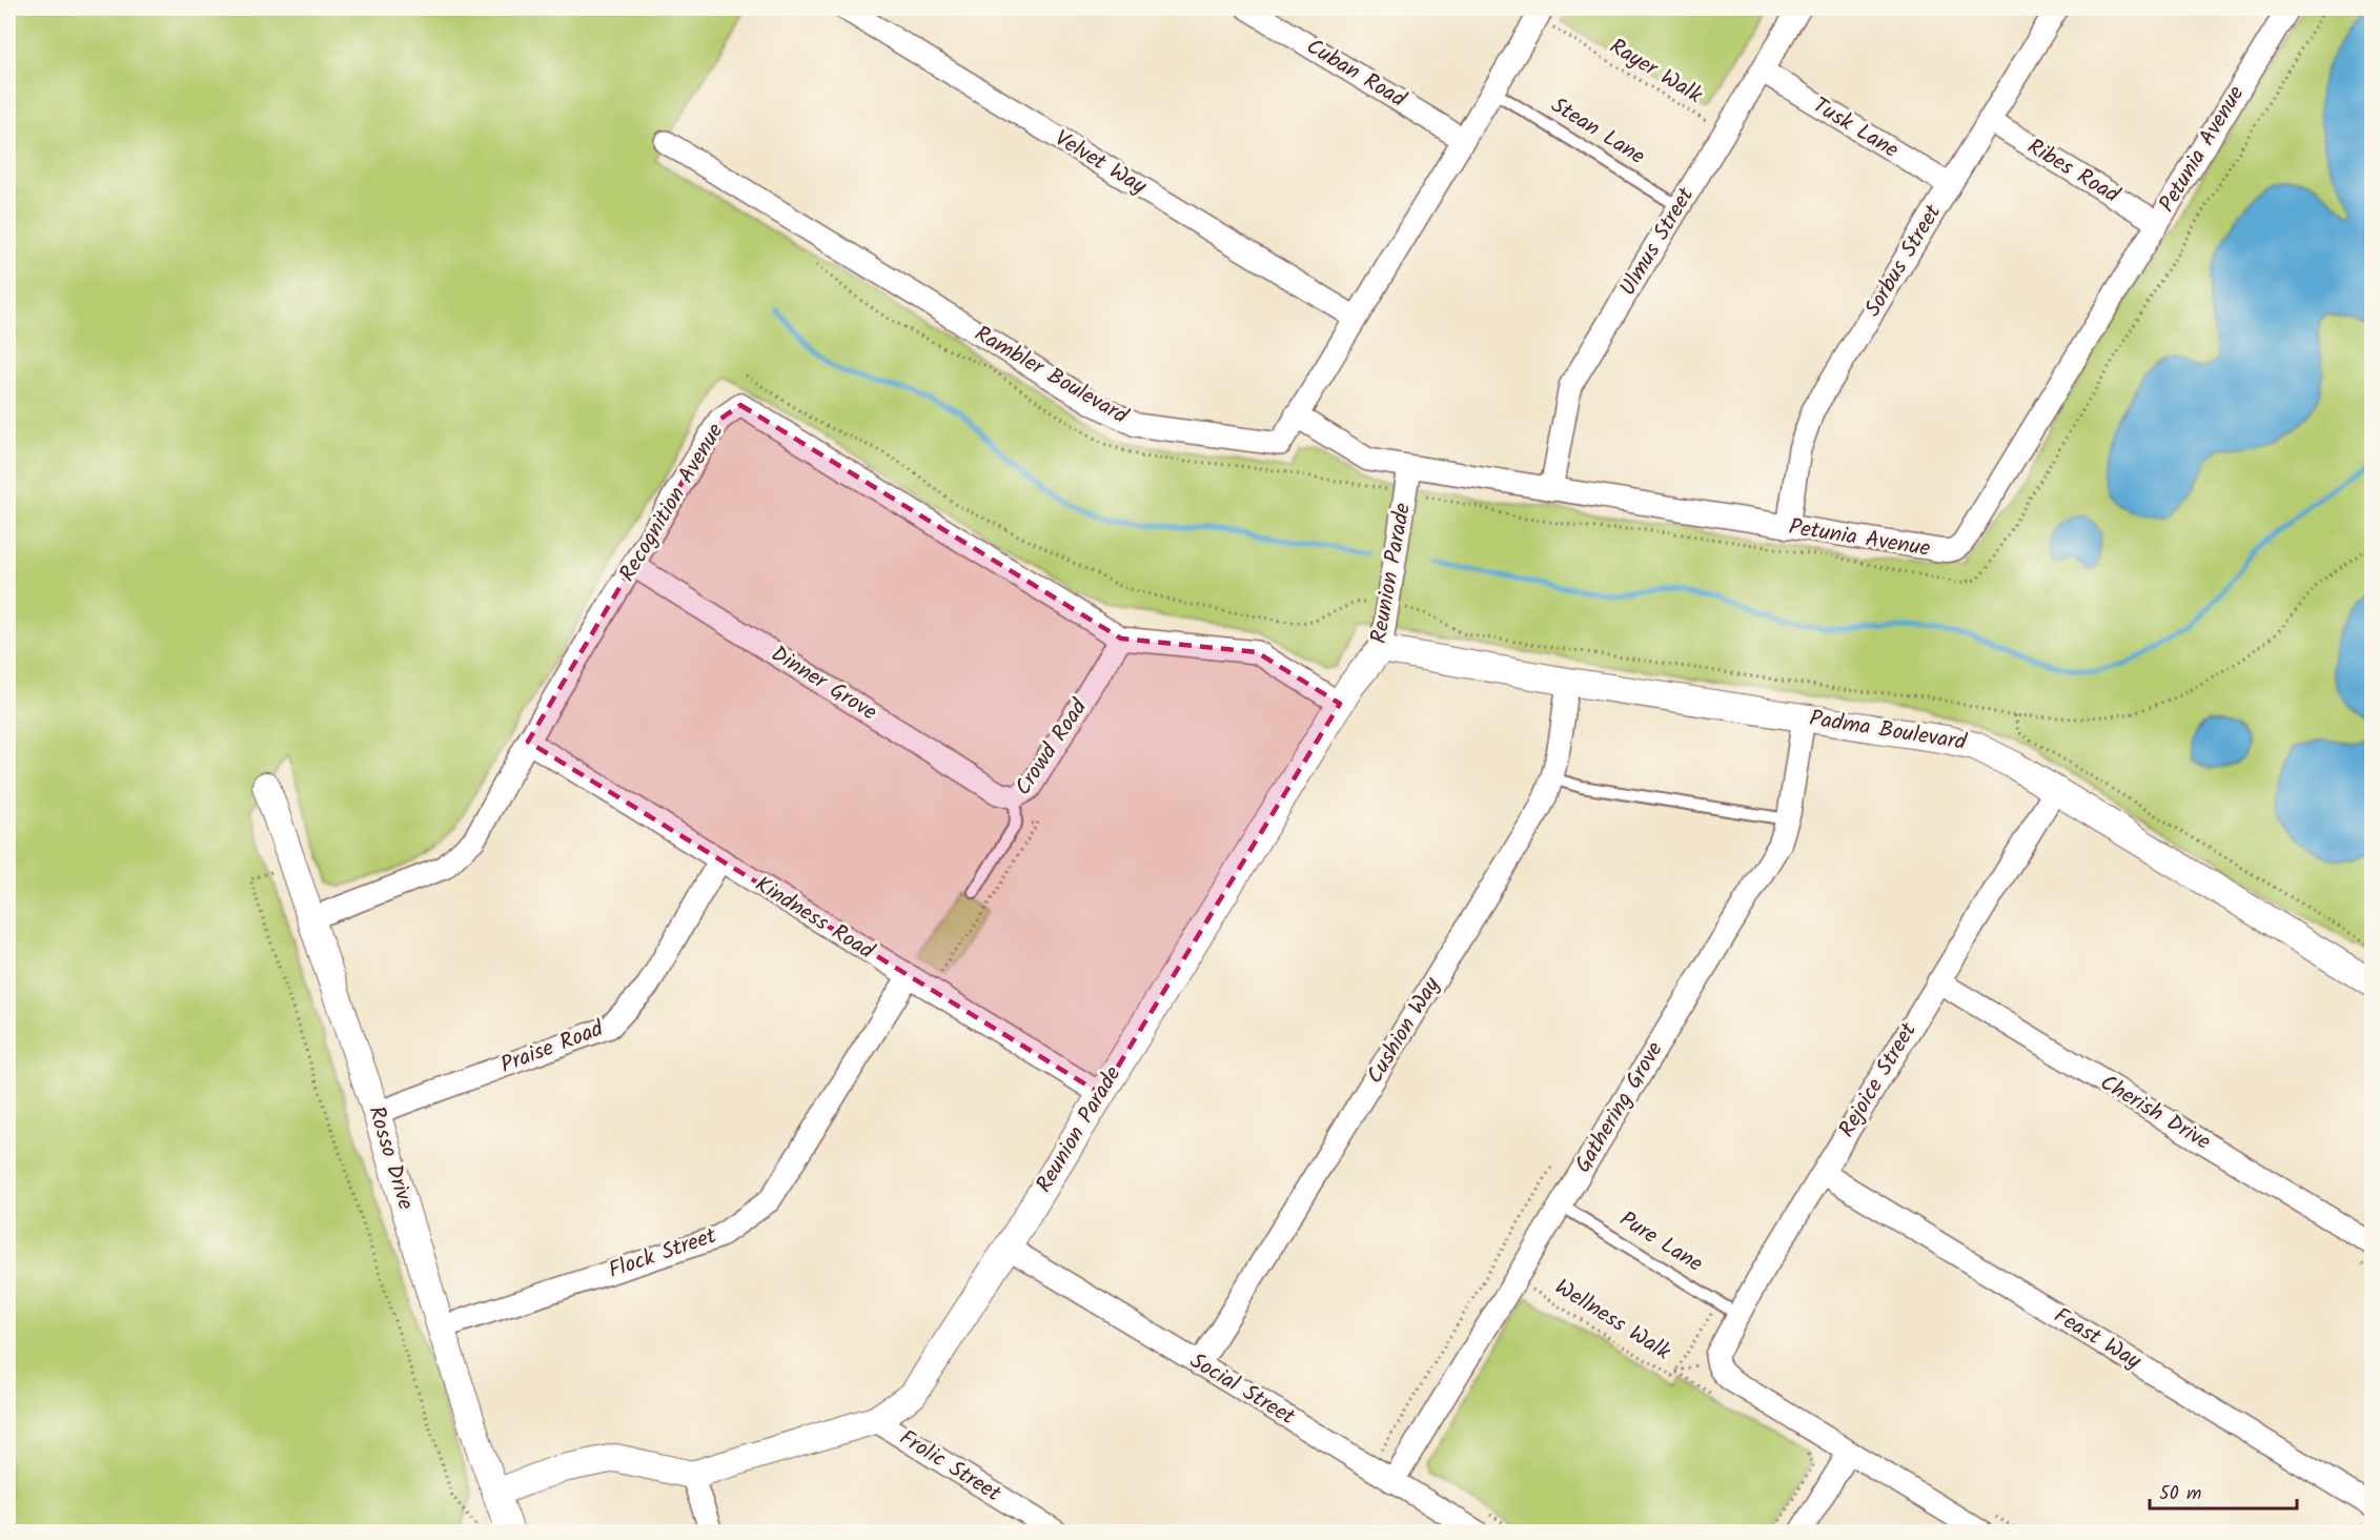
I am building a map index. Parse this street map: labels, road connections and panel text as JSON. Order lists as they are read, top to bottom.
{
  "streets": {
    "street": [
      "Cuban Road",
      "Tusk Lane",
      "Petunia Avenue",
      "Velvet Way",
      "Ribes Road",
      "Ulmus Street",
      "Sorbus Street",
      "Rambler Boulevard",
      "Recognition Avenue",
      "Reunion Parade",
      "Dinner Grove",
      "Padma Boulevard",
      "Crowd Road",
      "Kindness Road",
      "Cushion Way",
      "Praise Road",
      "Rejoice Street",
      "Gathering Grove",
      "Cherish Drive",
      "Rosso Drive",
      "Flock Street",
      "Feast Way",
      "Social Street",
      "Frolic Street"
    ],
    "lane": ["Stean Lane", "Pure Lane"],
    "path": ["Rayer Walk", "Wellness Walk"]
  },
  "crossings": [
    ["Rayer Walk", "Ulmus Street"],
    ["Rayer Walk", "Rambler Boulevard"],
    ["Cuban Road", "Rambler Boulevard"],
    ["Tusk Lane", "Ulmus Street"],
    ["Tusk Lane", "Sorbus Street"],
    ["Stean Lane", "Ulmus Street"],
    ["Stean Lane", "Rambler Boulevard"],
    ["Petunia Avenue", "Ribes Road"],
    ["Petunia Avenue", "Ulmus Street"],
    ["Petunia Avenue", "Sorbus Street"],
    ["Petunia Avenue", "Rambler Boulevard"],
    ["Petunia Avenue", "Reunion Parade"],
    ["Velvet Way", "Rambler Boulevard"],
    ["Ribes Road", "Sorbus Street"],
    ["Recognition Avenue", "Reunion Parade"],
    ["Recognition Avenue", "Dinner Grove"],
    ["Recognition Avenue", "Crowd Road"],
    ["Recognition Avenue", "Kindness Road"],
    ["Recognition Avenue", "Rosso Drive"],
    ["Reunion Parade", "Padma Boulevard"],
    ["Reunion Parade", "Kindness Road"],
    ["Reunion Parade", "Rosso Drive"],
    ["Reunion Parade", "Social Street"],
    ["Reunion Parade", "Frolic Street"],
    ["Dinner Grove", "Crowd Road"],
    ["Padma Boulevard", "Cushion Way"],
    ["Padma Boulevard", "Rejoice Street"],
    ["Padma Boulevard", "Gathering Grove"],
    ["Kindness Road", "Praise Road"],
    ["Kindness Road", "Flock Street"],
    ["Cushion Way", "Social Street"],
    ["Praise Road", "Rosso Drive"],
    ["Rejoice Street", "Cherish Drive"],
    ["Rejoice Street", "Pure Lane"],
    ["Rejoice Street", "Feast Way"],
    ["Gathering Grove", "Pure Lane"],
    ["Gathering Grove", "Social Street"],
    ["Rosso Drive", "Flock Street"]
  ],
  "scale_bar": "50 m"
}
